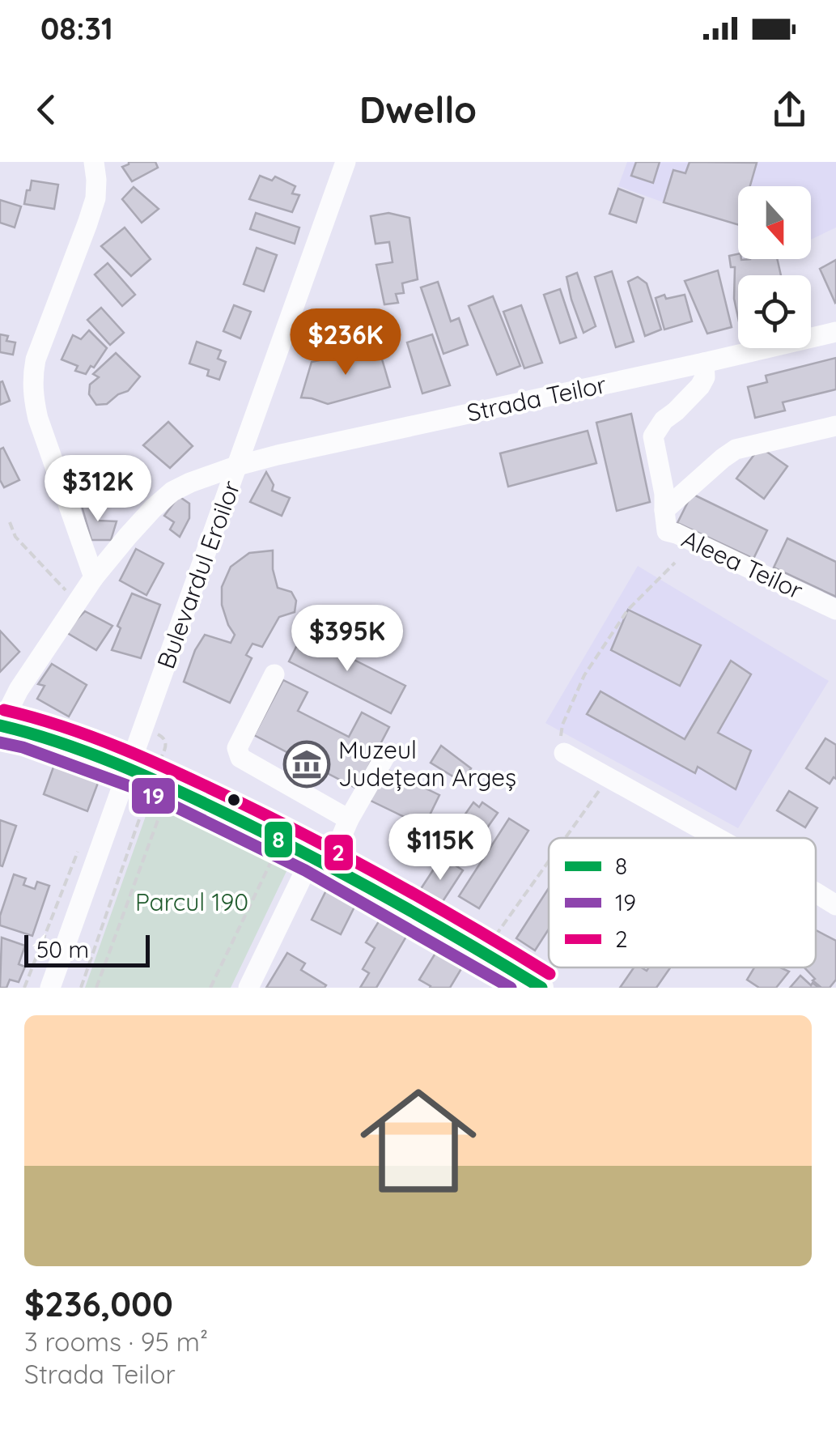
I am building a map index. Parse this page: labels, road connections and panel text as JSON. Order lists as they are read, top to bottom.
{
  "streets": {
    "street": ["Strada Teilor", "Aleea Teilor", "Bulevardul Eroilor"]
  },
  "crossings": [
    ["Strada Teilor", "Aleea Teilor"],
    ["Strada Teilor", "Bulevardul Eroilor"]
  ],
  "parks": ["Parcul 190"],
  "places": {
    "museum": ["Muzeul Județean Argeș"]
  },
  "lines": ["transit line 2", "transit line 8", "transit line 19"],
  "legend": ["8", "19", "2"],
  "scale_bar": "50 m",
  "north": "bottom",
  "page": {
    "status": "08:31",
    "header": "Dwello",
    "price": [
      "$236K",
      "$312K",
      "$395K",
      "$115K"
    ],
    "scale": "50 m",
    "list": [
      {
        "name": "$236,000",
        "note": "3 rooms · 95 m² · Strada Teilor"
      }
    ]
  }
}
